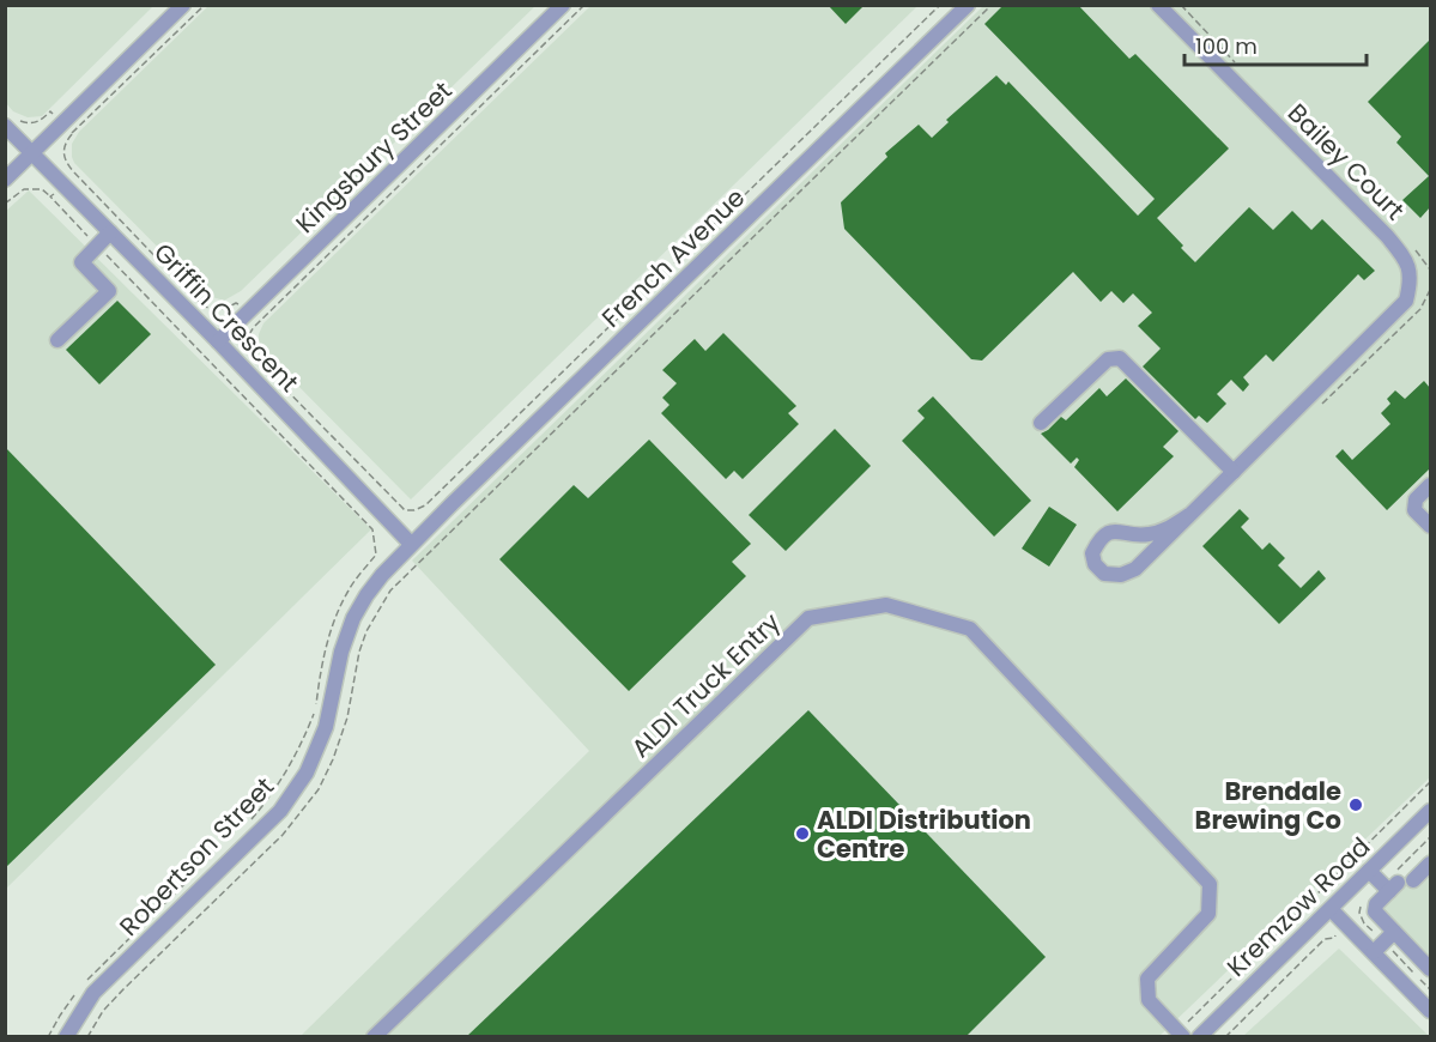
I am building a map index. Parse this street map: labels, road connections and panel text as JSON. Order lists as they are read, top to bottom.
{
  "streets": {
    "street": [
      "Kingsbury Street",
      "Bailey Court",
      "French Avenue",
      "Griffin Crescent",
      "ALDI Truck Entry",
      "Robertson Street",
      "Kremzow Road"
    ]
  },
  "crossings": [
    ["Kingsbury Street", "Griffin Crescent"],
    ["French Avenue", "Griffin Crescent"],
    ["French Avenue", "Robertson Street"],
    ["Griffin Crescent", "Robertson Street"]
  ],
  "places": ["Brendale Brewing Co", "ALDI Distribution Centre"],
  "scale_bar": "100 m"
}
